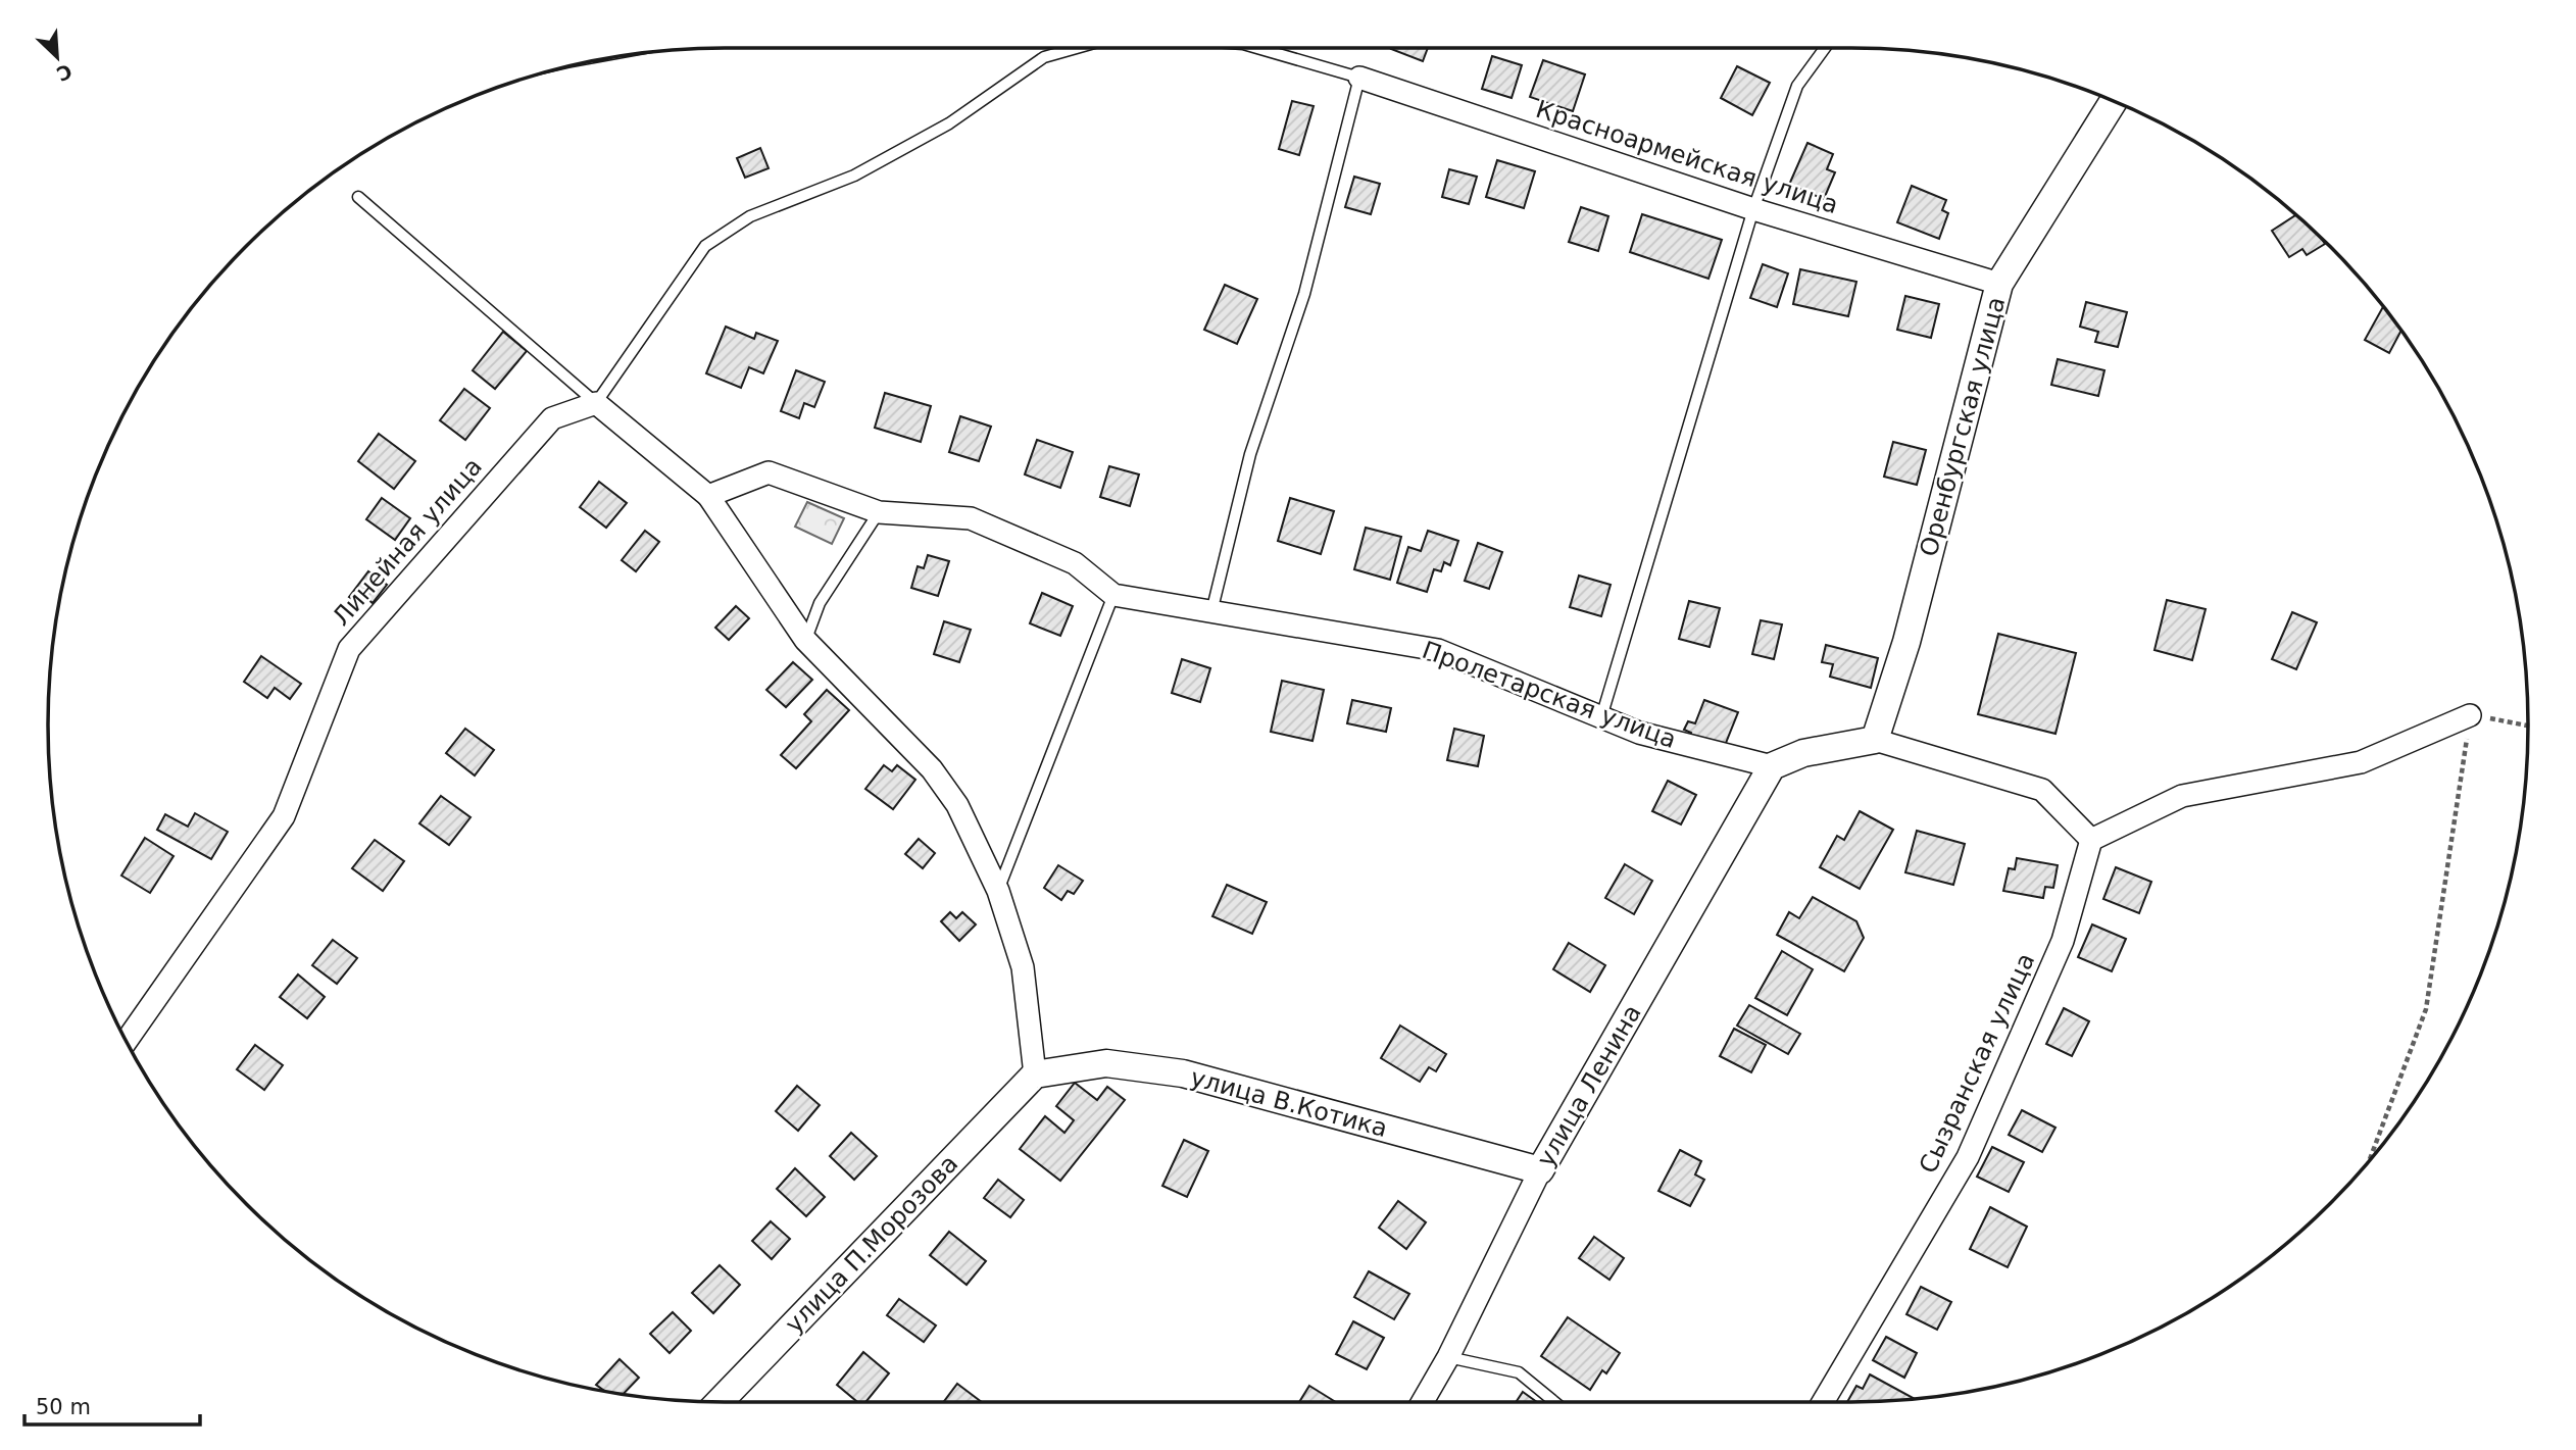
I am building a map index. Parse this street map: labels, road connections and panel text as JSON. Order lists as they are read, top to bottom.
{
  "streets": {
    "street": [
      "Красноармейская улица",
      "Оренбургская улица",
      "Линейная улица",
      "Пролетарская улица",
      "Сызранская улица",
      "улица Ленина",
      "улица В.Котика",
      "улица П.Морозова"
    ]
  },
  "crossings": [
    ["Красноармейская улица", "Оренбургская улица"],
    ["Пролетарская улица", "улица Ленина"],
    ["улица Ленина", "улица В.Котика"],
    ["улица В.Котика", "улица П.Морозова"]
  ],
  "scale_bar": "50 m",
  "north": "bottom right"
}
